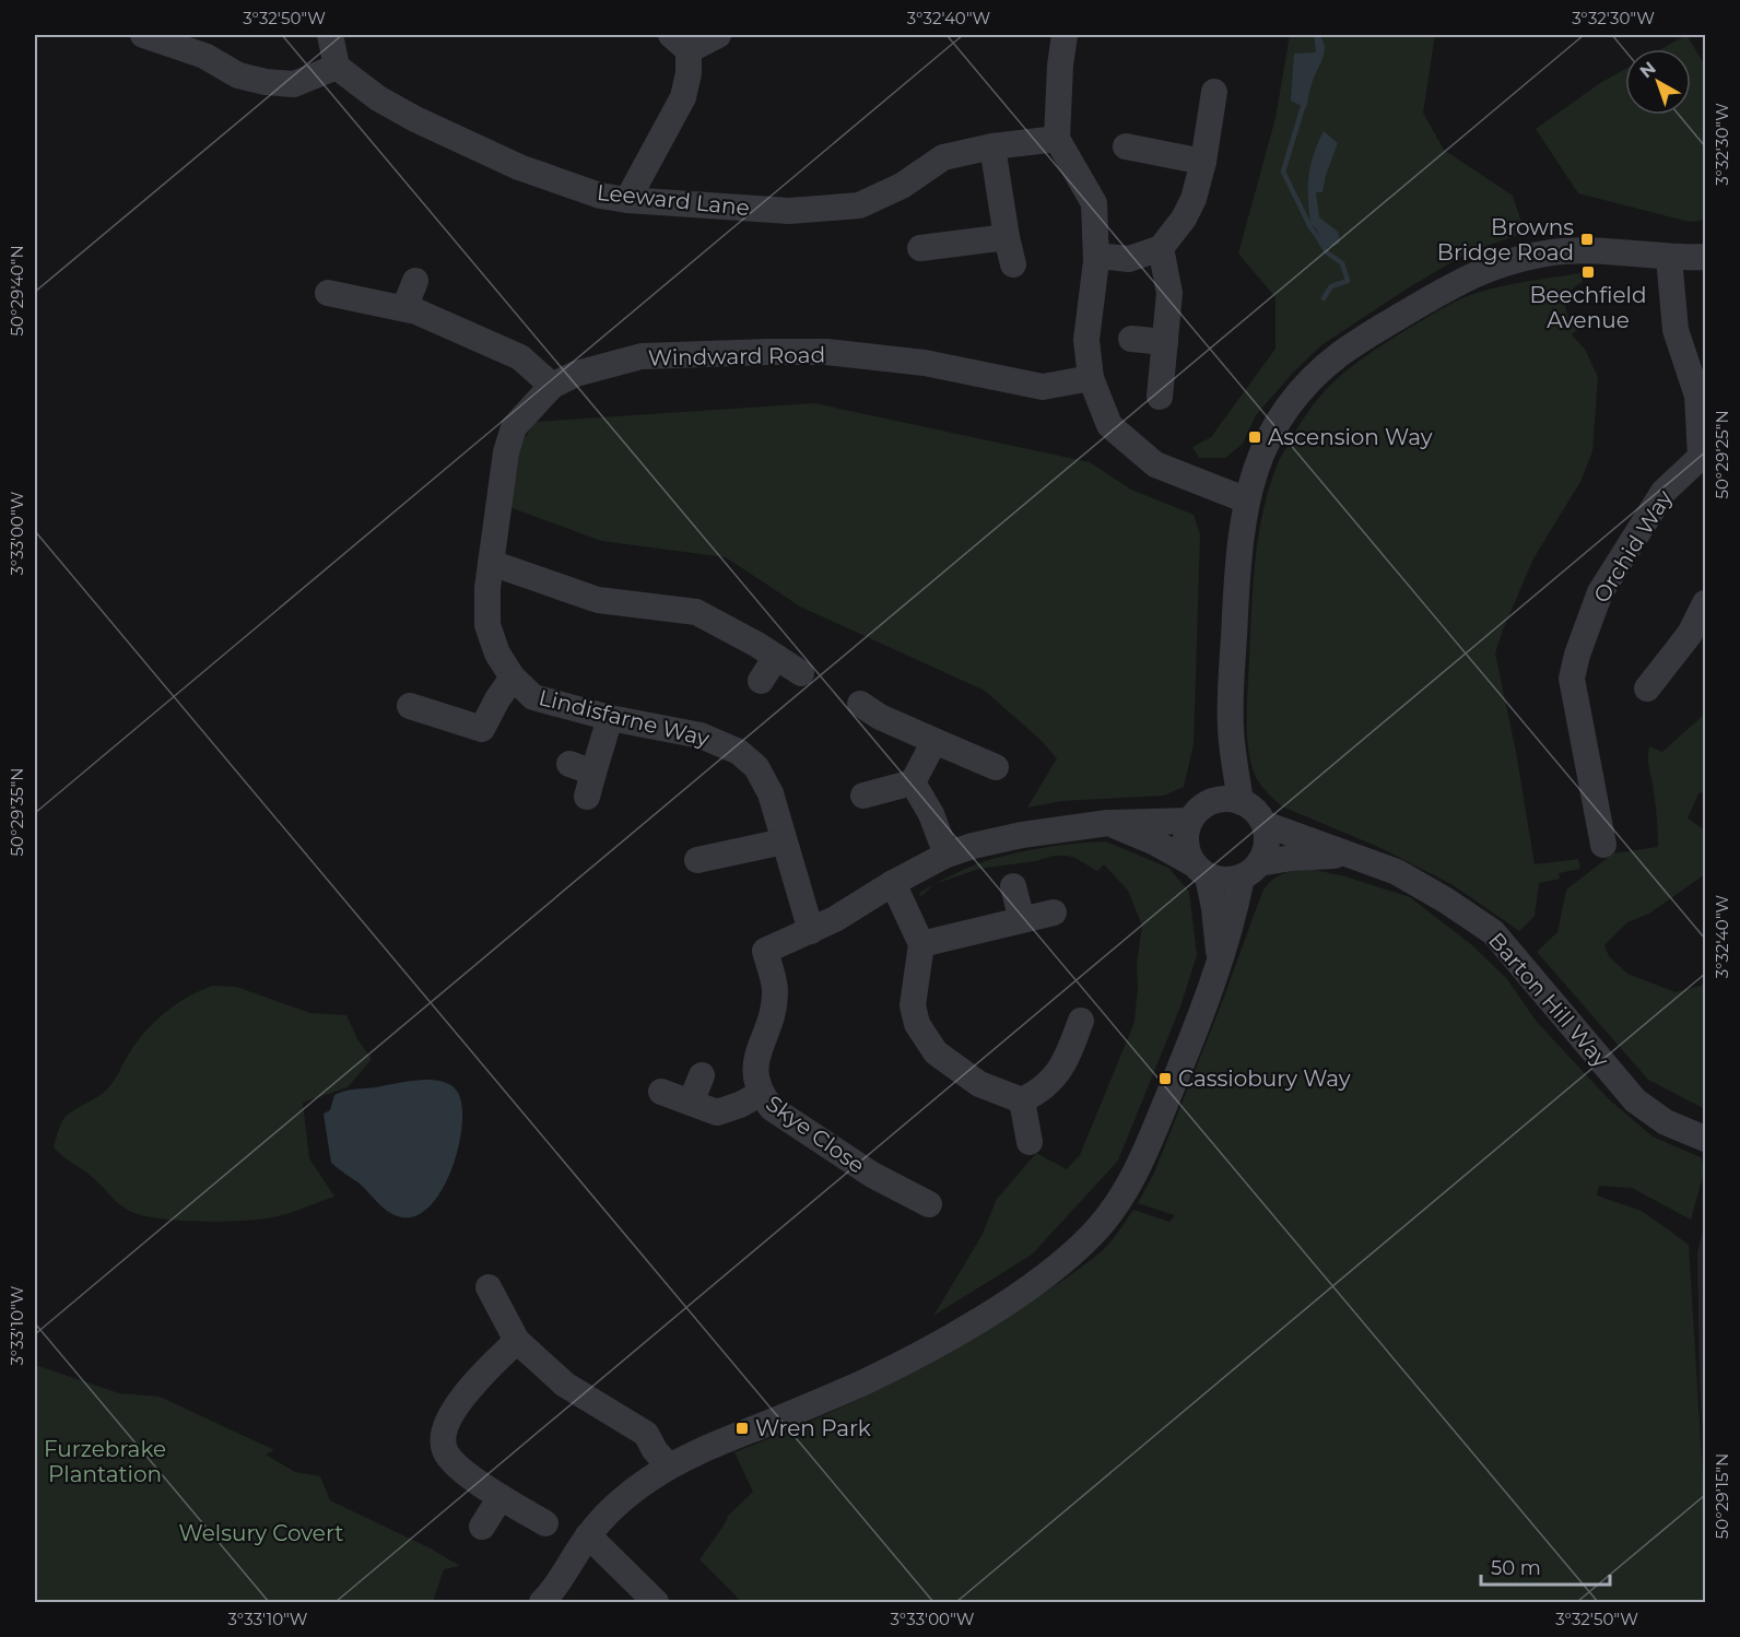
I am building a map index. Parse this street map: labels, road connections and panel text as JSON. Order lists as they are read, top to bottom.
{
  "streets": {
    "street": [
      "Leeward Lane",
      "Windward Road",
      "Orchid Way",
      "Lindisfarne Way",
      "Barton Hill Way",
      "Skye Close"
    ]
  },
  "crossings": [
    ["Windward Road", "Lindisfarne Way"],
    ["Lindisfarne Way", "Skye Close"]
  ],
  "parks": ["Furzebrake Plantation", "Welsury Covert"],
  "places": {
    "transit": [
      "Browns Bridge Road",
      "Beechfield Avenue",
      "Ascension Way",
      "Cassiobury Way",
      "Wren Park"
    ]
  },
  "scale_bar": "50 m",
  "north": "top left",
  "coordinates": [
    "3°32'50\"W",
    "3°32'40\"W",
    "3°32'30\"W",
    "50°29'40\"N",
    "50°29'25\"N",
    "3°33'00\"W",
    "50°29'35\"N",
    "3°33'10\"W",
    "50°29'15\"N"
  ]
}
